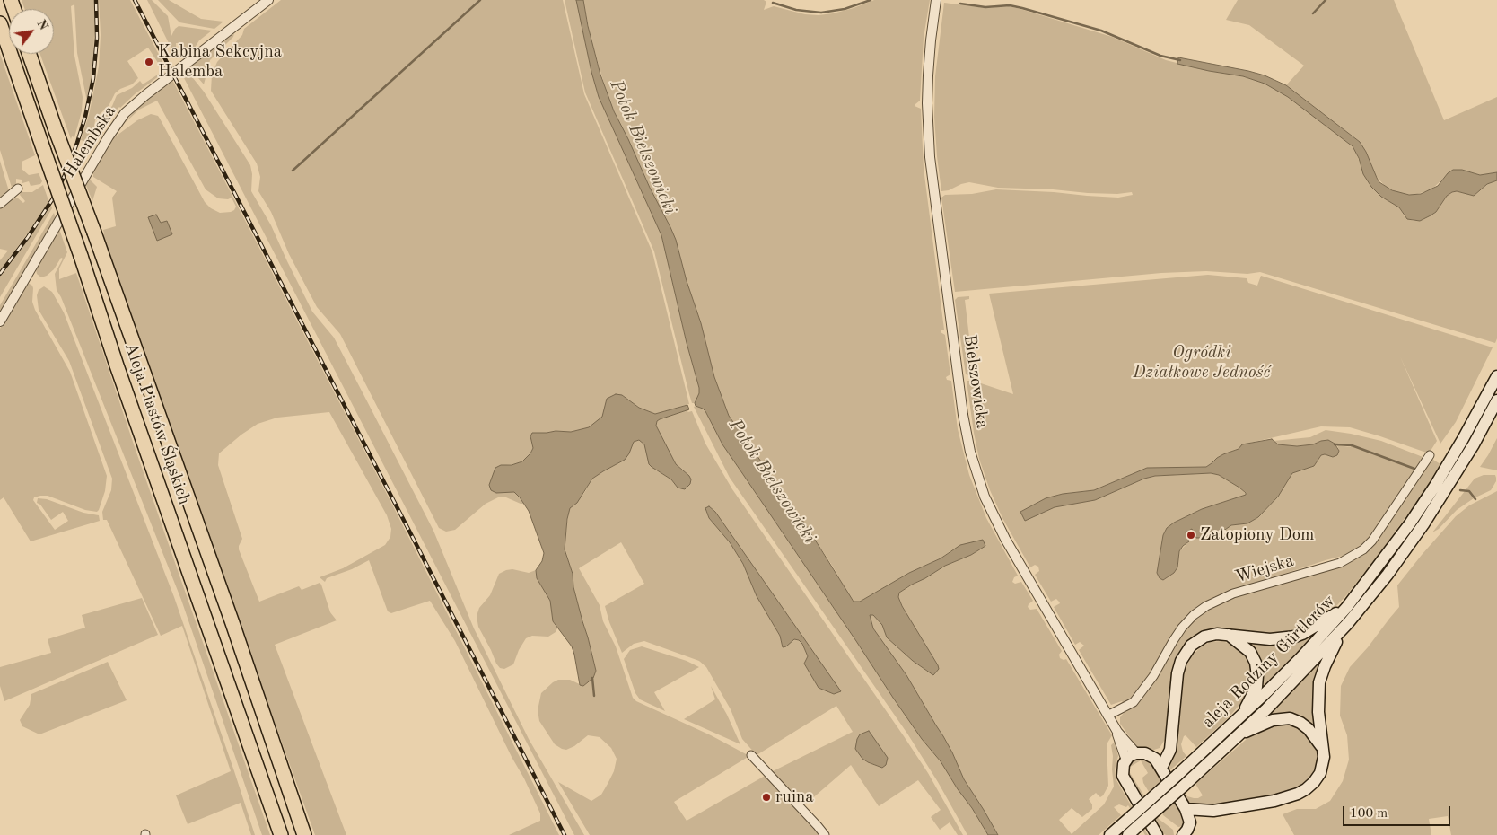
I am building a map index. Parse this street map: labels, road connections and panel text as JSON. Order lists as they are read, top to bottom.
{
  "streets": {
    "highway": ["Aleja Piastów Śląskich"],
    "main road": ["aleja Rodziny Gürtlerów"],
    "street": ["Halembska", "Bielszowicka", "Wiejska"]
  },
  "crossings": [
    ["Bielszowicka", "Wiejska"]
  ],
  "water": ["Potok Bielszowicki"],
  "parks": ["Ogródki Działkowe Jedność"],
  "places": ["Kabina Sekcyjna Halemba", "Zatopiony Dom", "ruina"],
  "scale_bar": "100 m",
  "north": "top right"
}
